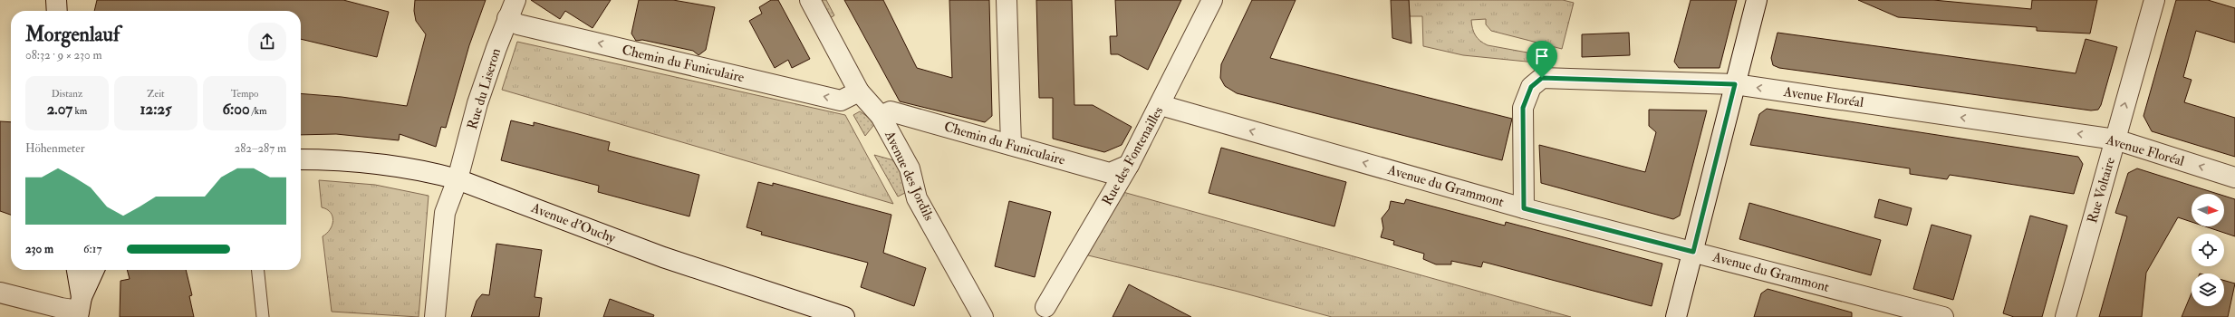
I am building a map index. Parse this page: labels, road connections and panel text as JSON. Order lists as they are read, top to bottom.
{
  "streets": {
    "street": [
      "Chemin du Funiculaire",
      "Rue du Liseron",
      "Avenue Floréal",
      "Rue des Fontenailles",
      "Avenue des Jordils",
      "Avenue du Grammont",
      "Rue Voltaire",
      "Avenue d'Ouchy"
    ]
  },
  "crossings": [
    ["Chemin du Funiculaire", "Rue du Liseron"],
    ["Chemin du Funiculaire", "Rue des Fontenailles"],
    ["Chemin du Funiculaire", "Avenue des Jordils"],
    ["Rue du Liseron", "Avenue d'Ouchy"],
    ["Avenue Floréal", "Avenue du Grammont"],
    ["Avenue Floréal", "Rue Voltaire"],
    ["Rue des Fontenailles", "Avenue du Grammont"]
  ],
  "one_way": [
    "Chemin du Funiculaire",
    "Avenue Floréal",
    "Avenue du Grammont",
    "Rue Voltaire"
  ],
  "north": "right",
  "page": {
    "heading": ["Morgenlauf", "08:32 · 9 × 230 m"],
    "stats": [
      ["Distanz", "2.07 km"],
      ["Zeit", "12:25"],
      ["Tempo", "6:00 /km"]
    ],
    "chart": ["Höhenmeter", "282–287 m"],
    "list": [
      {
        "name": "230 m",
        "note": "6:17"
      }
    ]
  }
}
